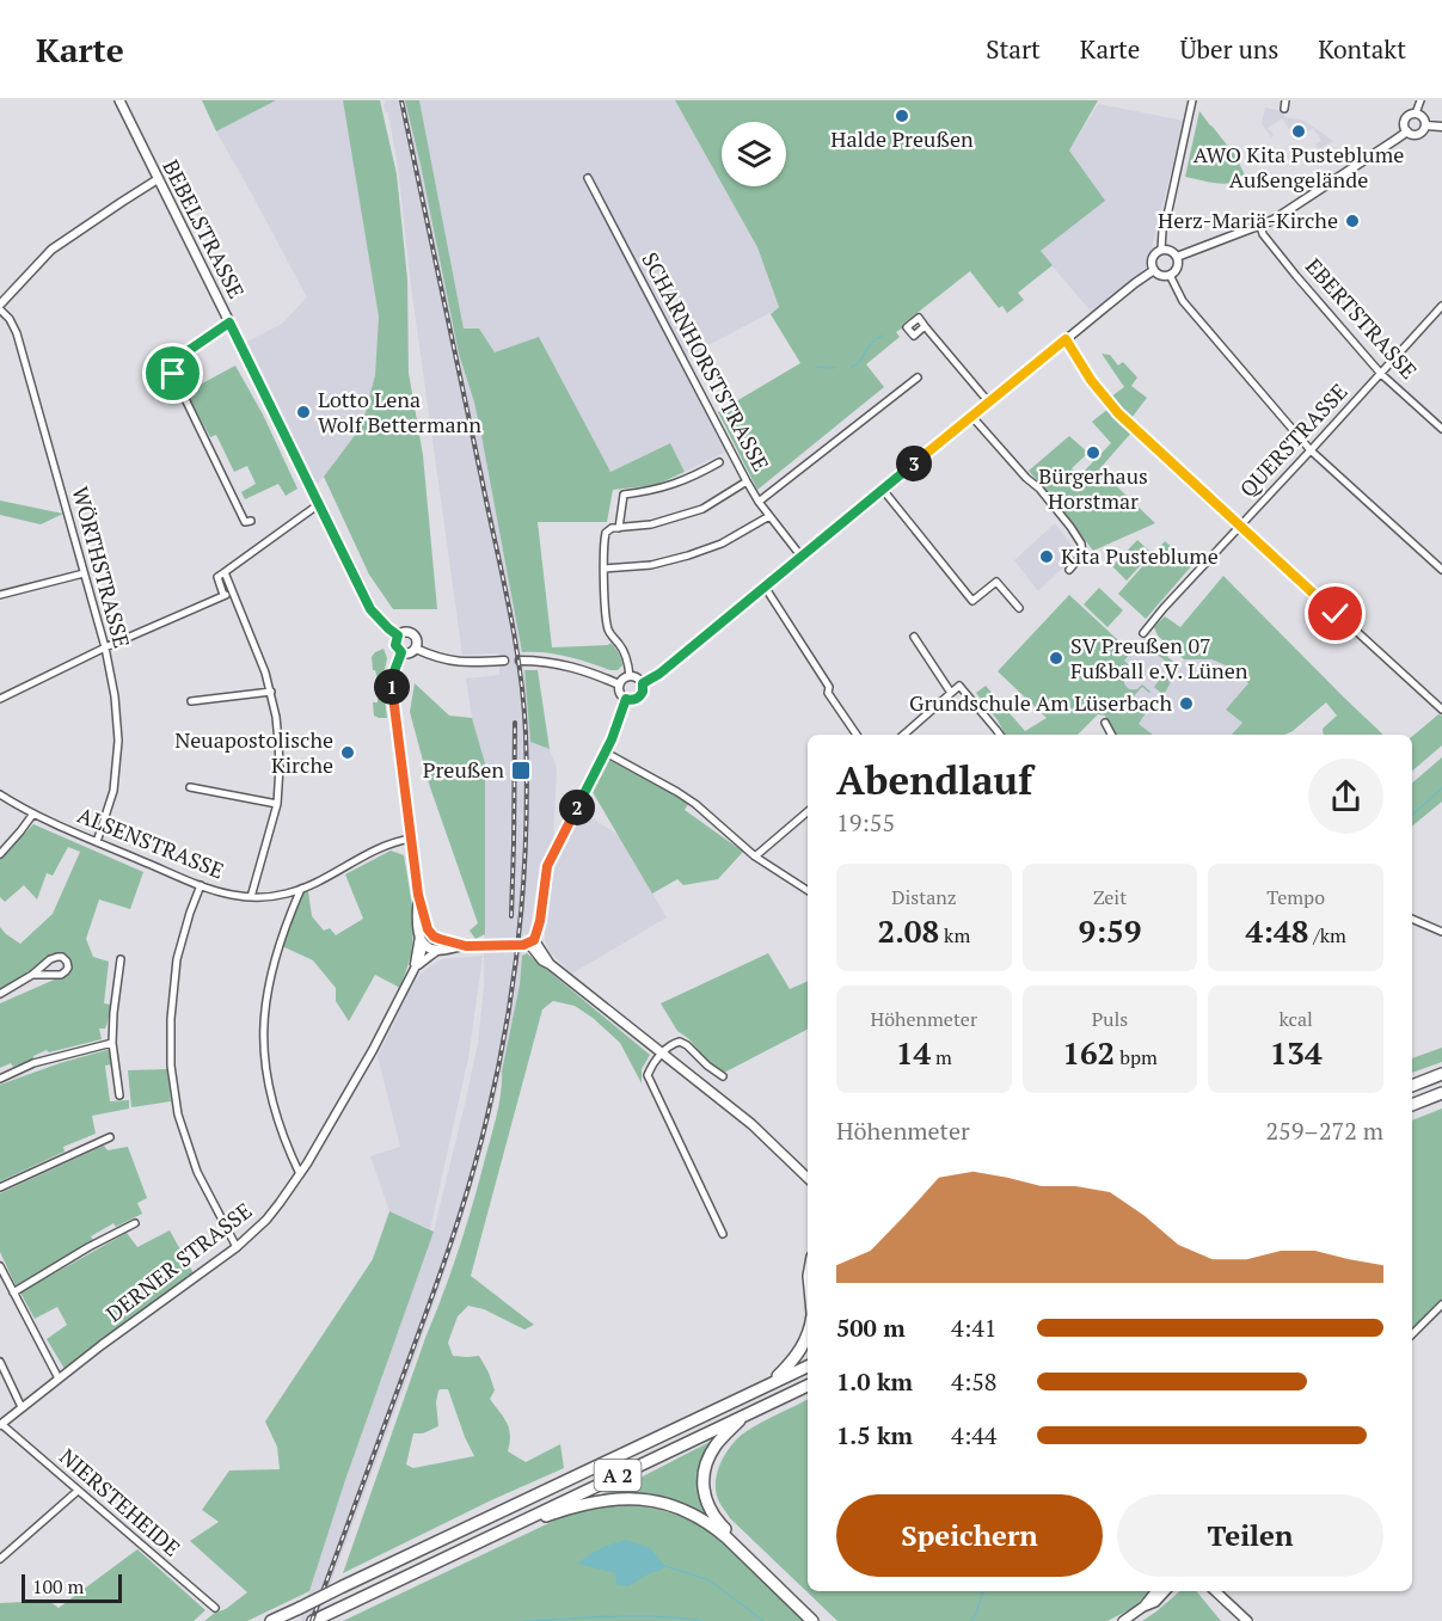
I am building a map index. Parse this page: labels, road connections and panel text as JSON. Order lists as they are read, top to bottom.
{
  "streets": {
    "highway": ["A 2"],
    "main road": ["BEBELSTRASSE"],
    "street": [
      "EBERTSTRASSE",
      "SCHARNHORSTSTRASSE",
      "QUERSTRASSE",
      "WÖRTHSTRASSE",
      "ALSENSTRASSE",
      "DERNER STRASSE",
      "NIERSTEHEIDE"
    ]
  },
  "crossings": [
    ["EBERTSTRASSE", "QUERSTRASSE"],
    ["WÖRTHSTRASSE", "ALSENSTRASSE"],
    ["DERNER STRASSE", "NIERSTEHEIDE"]
  ],
  "places": {
    "other": [
      "Halde Preußen",
      "AWO Kita Pusteblume Außengelände",
      "Herz-Mariä-Kirche",
      "Lotto Lena Wolf Bettermann",
      "Bürgerhaus Horstmar",
      "Kita Pusteblume",
      "SV Preußen 07 Fußball e.V. Lünen",
      "Grundschule Am Lüserbach",
      "Neuapostolische Kirche"
    ],
    "transit": ["Preußen"]
  },
  "scale_bar": "100 m",
  "page": {
    "header": "Karte",
    "nav": [
      "Start",
      "Karte",
      "Über uns",
      "Kontakt"
    ],
    "pins": ["3", "1", "2"],
    "heading": ["Abendlauf", "19:55"],
    "stats": [
      ["Distanz", "2.08 km"],
      ["Zeit", "9:59"],
      ["Tempo", "4:48 /km"],
      ["Höhenmeter", "14 m"],
      ["Puls", "162 bpm"],
      ["kcal", "134"]
    ],
    "chart": ["Höhenmeter", "259–272 m"],
    "list": [
      {
        "name": "500 m",
        "note": "4:41"
      },
      {
        "name": "1.0 km",
        "note": "4:58"
      },
      {
        "name": "1.5 km",
        "note": "4:44"
      }
    ],
    "buttons": ["Speichern", "Teilen"],
    "scale": "100 m"
  }
}
